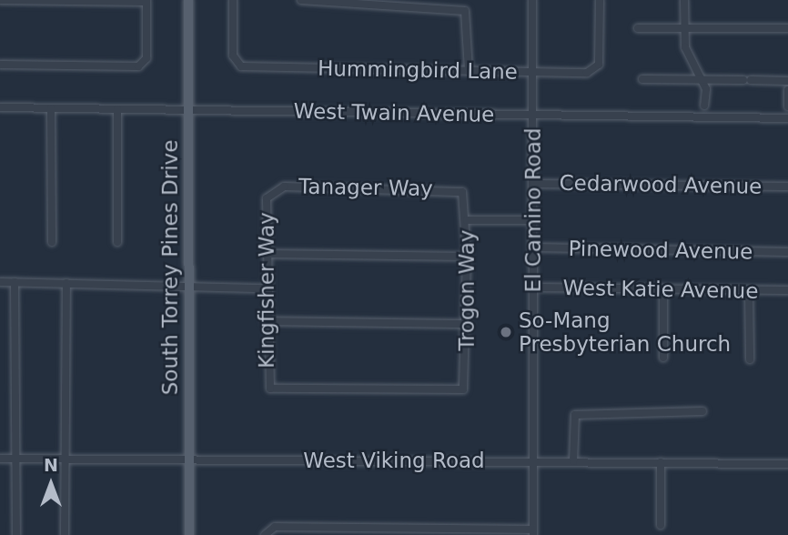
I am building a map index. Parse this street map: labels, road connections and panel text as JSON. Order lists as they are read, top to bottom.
{
  "streets": {
    "main road": ["South Torrey Pines Drive"],
    "street": [
      "Hummingbird Lane",
      "West Twain Avenue",
      "Cedarwood Avenue",
      "Tanager Way",
      "El Camino Road",
      "Pinewood Avenue",
      "West Katie Avenue",
      "Kingfisher Way",
      "Trogon Way",
      "West Viking Road"
    ]
  },
  "crossings": [
    ["Hummingbird Lane", "El Camino Road"],
    ["West Twain Avenue", "El Camino Road"],
    ["West Twain Avenue", "South Torrey Pines Drive"],
    ["Cedarwood Avenue", "El Camino Road"],
    ["Tanager Way", "Kingfisher Way"],
    ["Tanager Way", "Trogon Way"],
    ["El Camino Road", "Pinewood Avenue"],
    ["El Camino Road", "West Katie Avenue"],
    ["El Camino Road", "West Viking Road"],
    ["South Torrey Pines Drive", "West Viking Road"],
    ["Kingfisher Way", "Trogon Way"]
  ],
  "places": ["So-Mang Presbyterian Church"],
  "north": "top"
}
